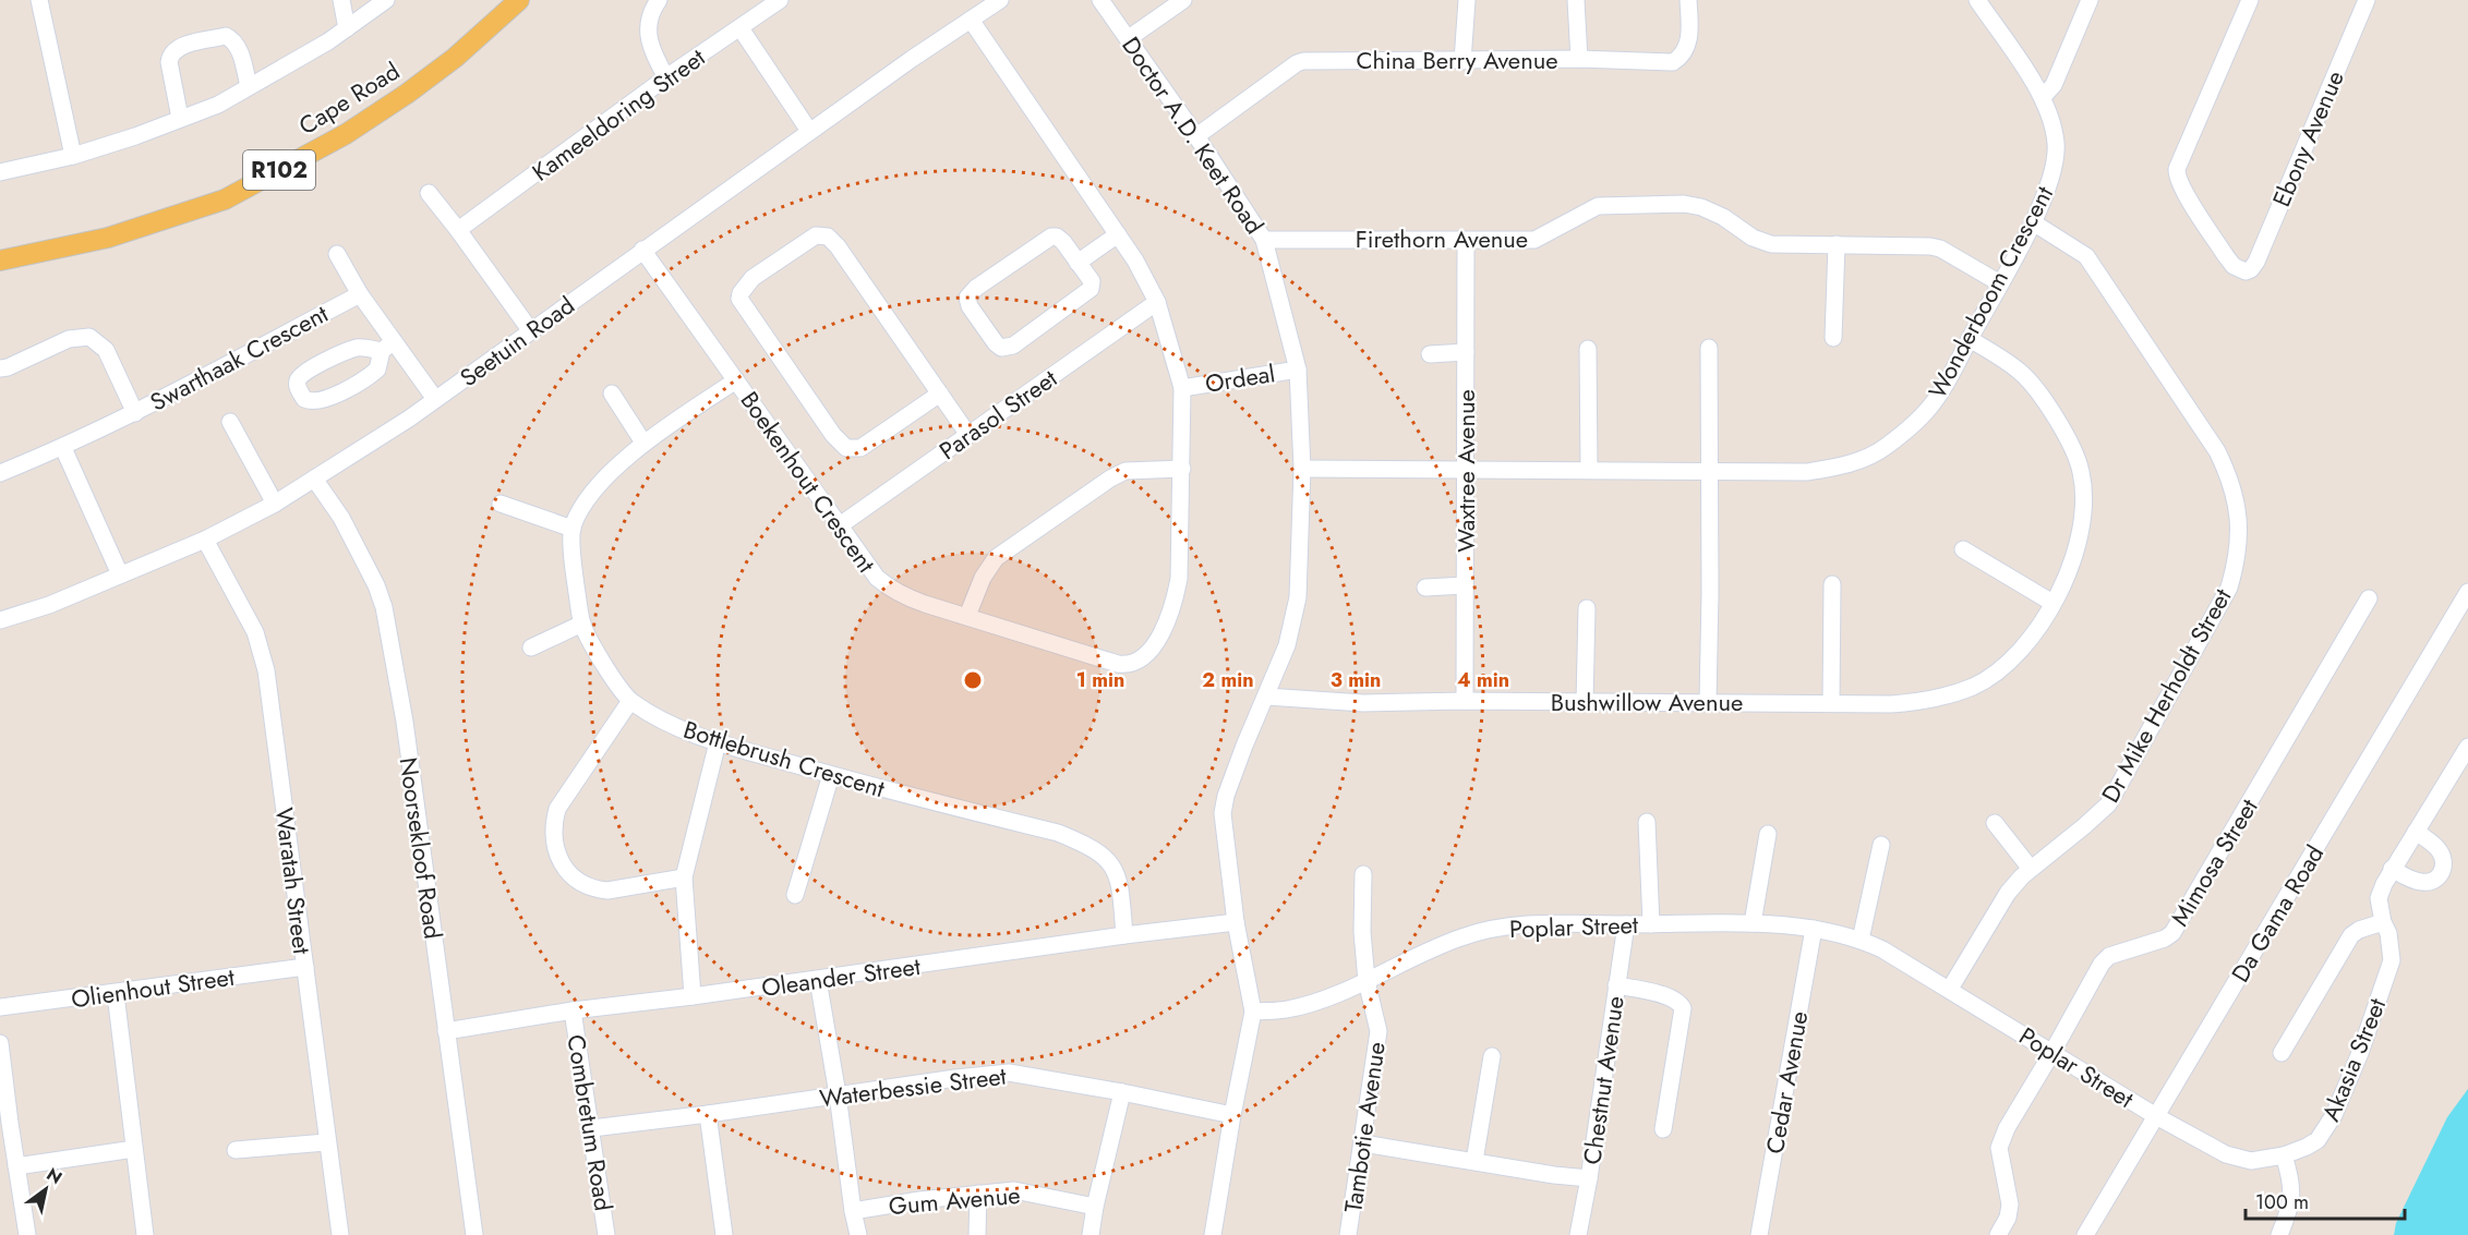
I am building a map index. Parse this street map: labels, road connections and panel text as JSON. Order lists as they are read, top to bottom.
{
  "streets": {
    "main road": ["Cape Road", "R102"],
    "street": [
      "China Berry Avenue",
      "Kameeldoring Street",
      "Doctor A.D. Keet Road",
      "Ebony Avenue",
      "Firethorn Avenue",
      "Wonderboom Crescent",
      "Seetuin Road",
      "Swarthaak Crescent",
      "Ordeal",
      "Parasol Street",
      "Waxtree Avenue",
      "Boekenhout Crescent",
      "Dr Mike Herholdt Street",
      "Bushwillow Avenue",
      "Bottlebrush Crescent",
      "Noorsekloof Road",
      "Mimosa Street",
      "Waratah Street",
      "Da Gama Road",
      "Poplar Street",
      "Oleander Street",
      "Olienhout Street",
      "Akasia Street",
      "Chestnut Avenue",
      "Cedar Avenue",
      "Waterbessie Street",
      "Combretum Road",
      "Tambotie Avenue",
      "Gum Avenue"
    ]
  },
  "crossings": [
    ["China Berry Avenue", "Doctor A.D. Keet Road"],
    ["Doctor A.D. Keet Road", "Firethorn Avenue"],
    ["Doctor A.D. Keet Road", "Wonderboom Crescent"],
    ["Doctor A.D. Keet Road", "Ordeal"],
    ["Doctor A.D. Keet Road", "Bushwillow Avenue"],
    ["Doctor A.D. Keet Road", "Poplar Street"],
    ["Doctor A.D. Keet Road", "Oleander Street"],
    ["Doctor A.D. Keet Road", "Waterbessie Street"],
    ["Firethorn Avenue", "Wonderboom Crescent"],
    ["Firethorn Avenue", "Waxtree Avenue"],
    ["Wonderboom Crescent", "Waxtree Avenue"],
    ["Wonderboom Crescent", "Dr Mike Herholdt Street"],
    ["Wonderboom Crescent", "Bushwillow Avenue"],
    ["Seetuin Road", "Boekenhout Crescent"],
    ["Seetuin Road", "Noorsekloof Road"],
    ["Seetuin Road", "Waratah Street"],
    ["Ordeal", "Boekenhout Crescent"],
    ["Parasol Street", "Boekenhout Crescent"],
    ["Waxtree Avenue", "Bushwillow Avenue"],
    ["Dr Mike Herholdt Street", "Poplar Street"],
    ["Bottlebrush Crescent", "Oleander Street"],
    ["Noorsekloof Road", "Oleander Street"],
    ["Mimosa Street", "Poplar Street"],
    ["Waratah Street", "Olienhout Street"],
    ["Da Gama Road", "Poplar Street"],
    ["Da Gama Road", "Akasia Street"],
    ["Poplar Street", "Akasia Street"],
    ["Poplar Street", "Chestnut Avenue"],
    ["Poplar Street", "Cedar Avenue"],
    ["Poplar Street", "Tambotie Avenue"],
    ["Oleander Street", "Combretum Road"],
    ["Waterbessie Street", "Combretum Road"]
  ],
  "scale_bar": "100 m",
  "north": "top right",
  "rings": [
    "1 min",
    "2 min",
    "3 min",
    "4 min"
  ]
}
